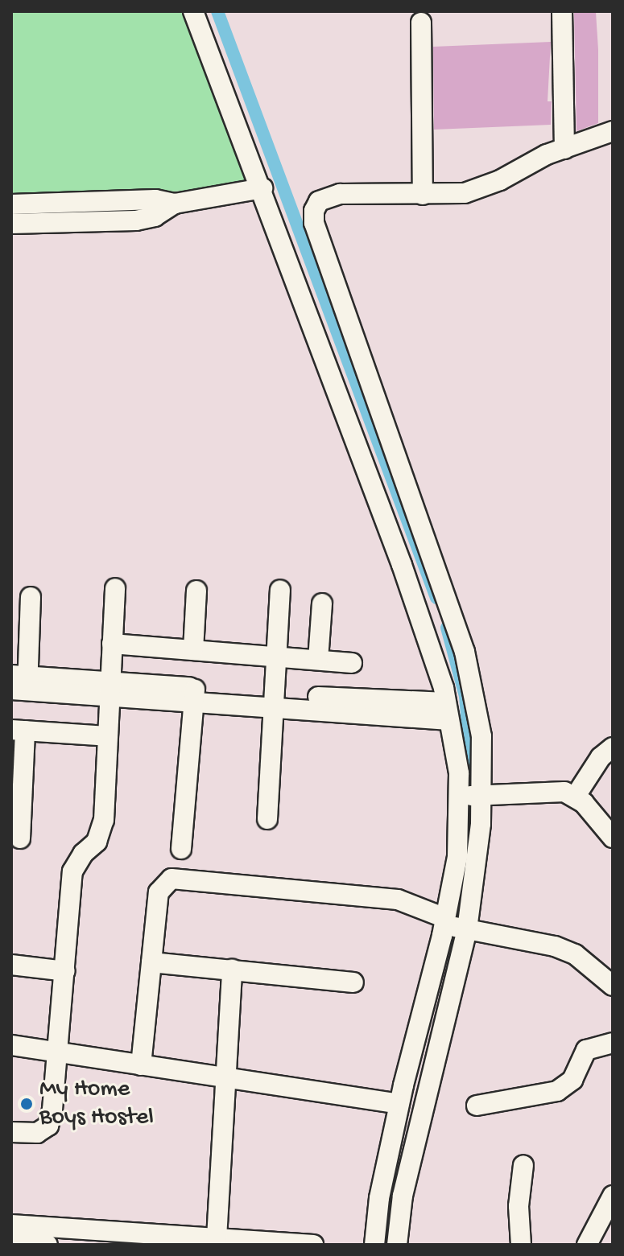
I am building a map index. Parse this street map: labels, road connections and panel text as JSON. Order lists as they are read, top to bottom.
{
  "places": ["My Home Boys Hostel"]
}
